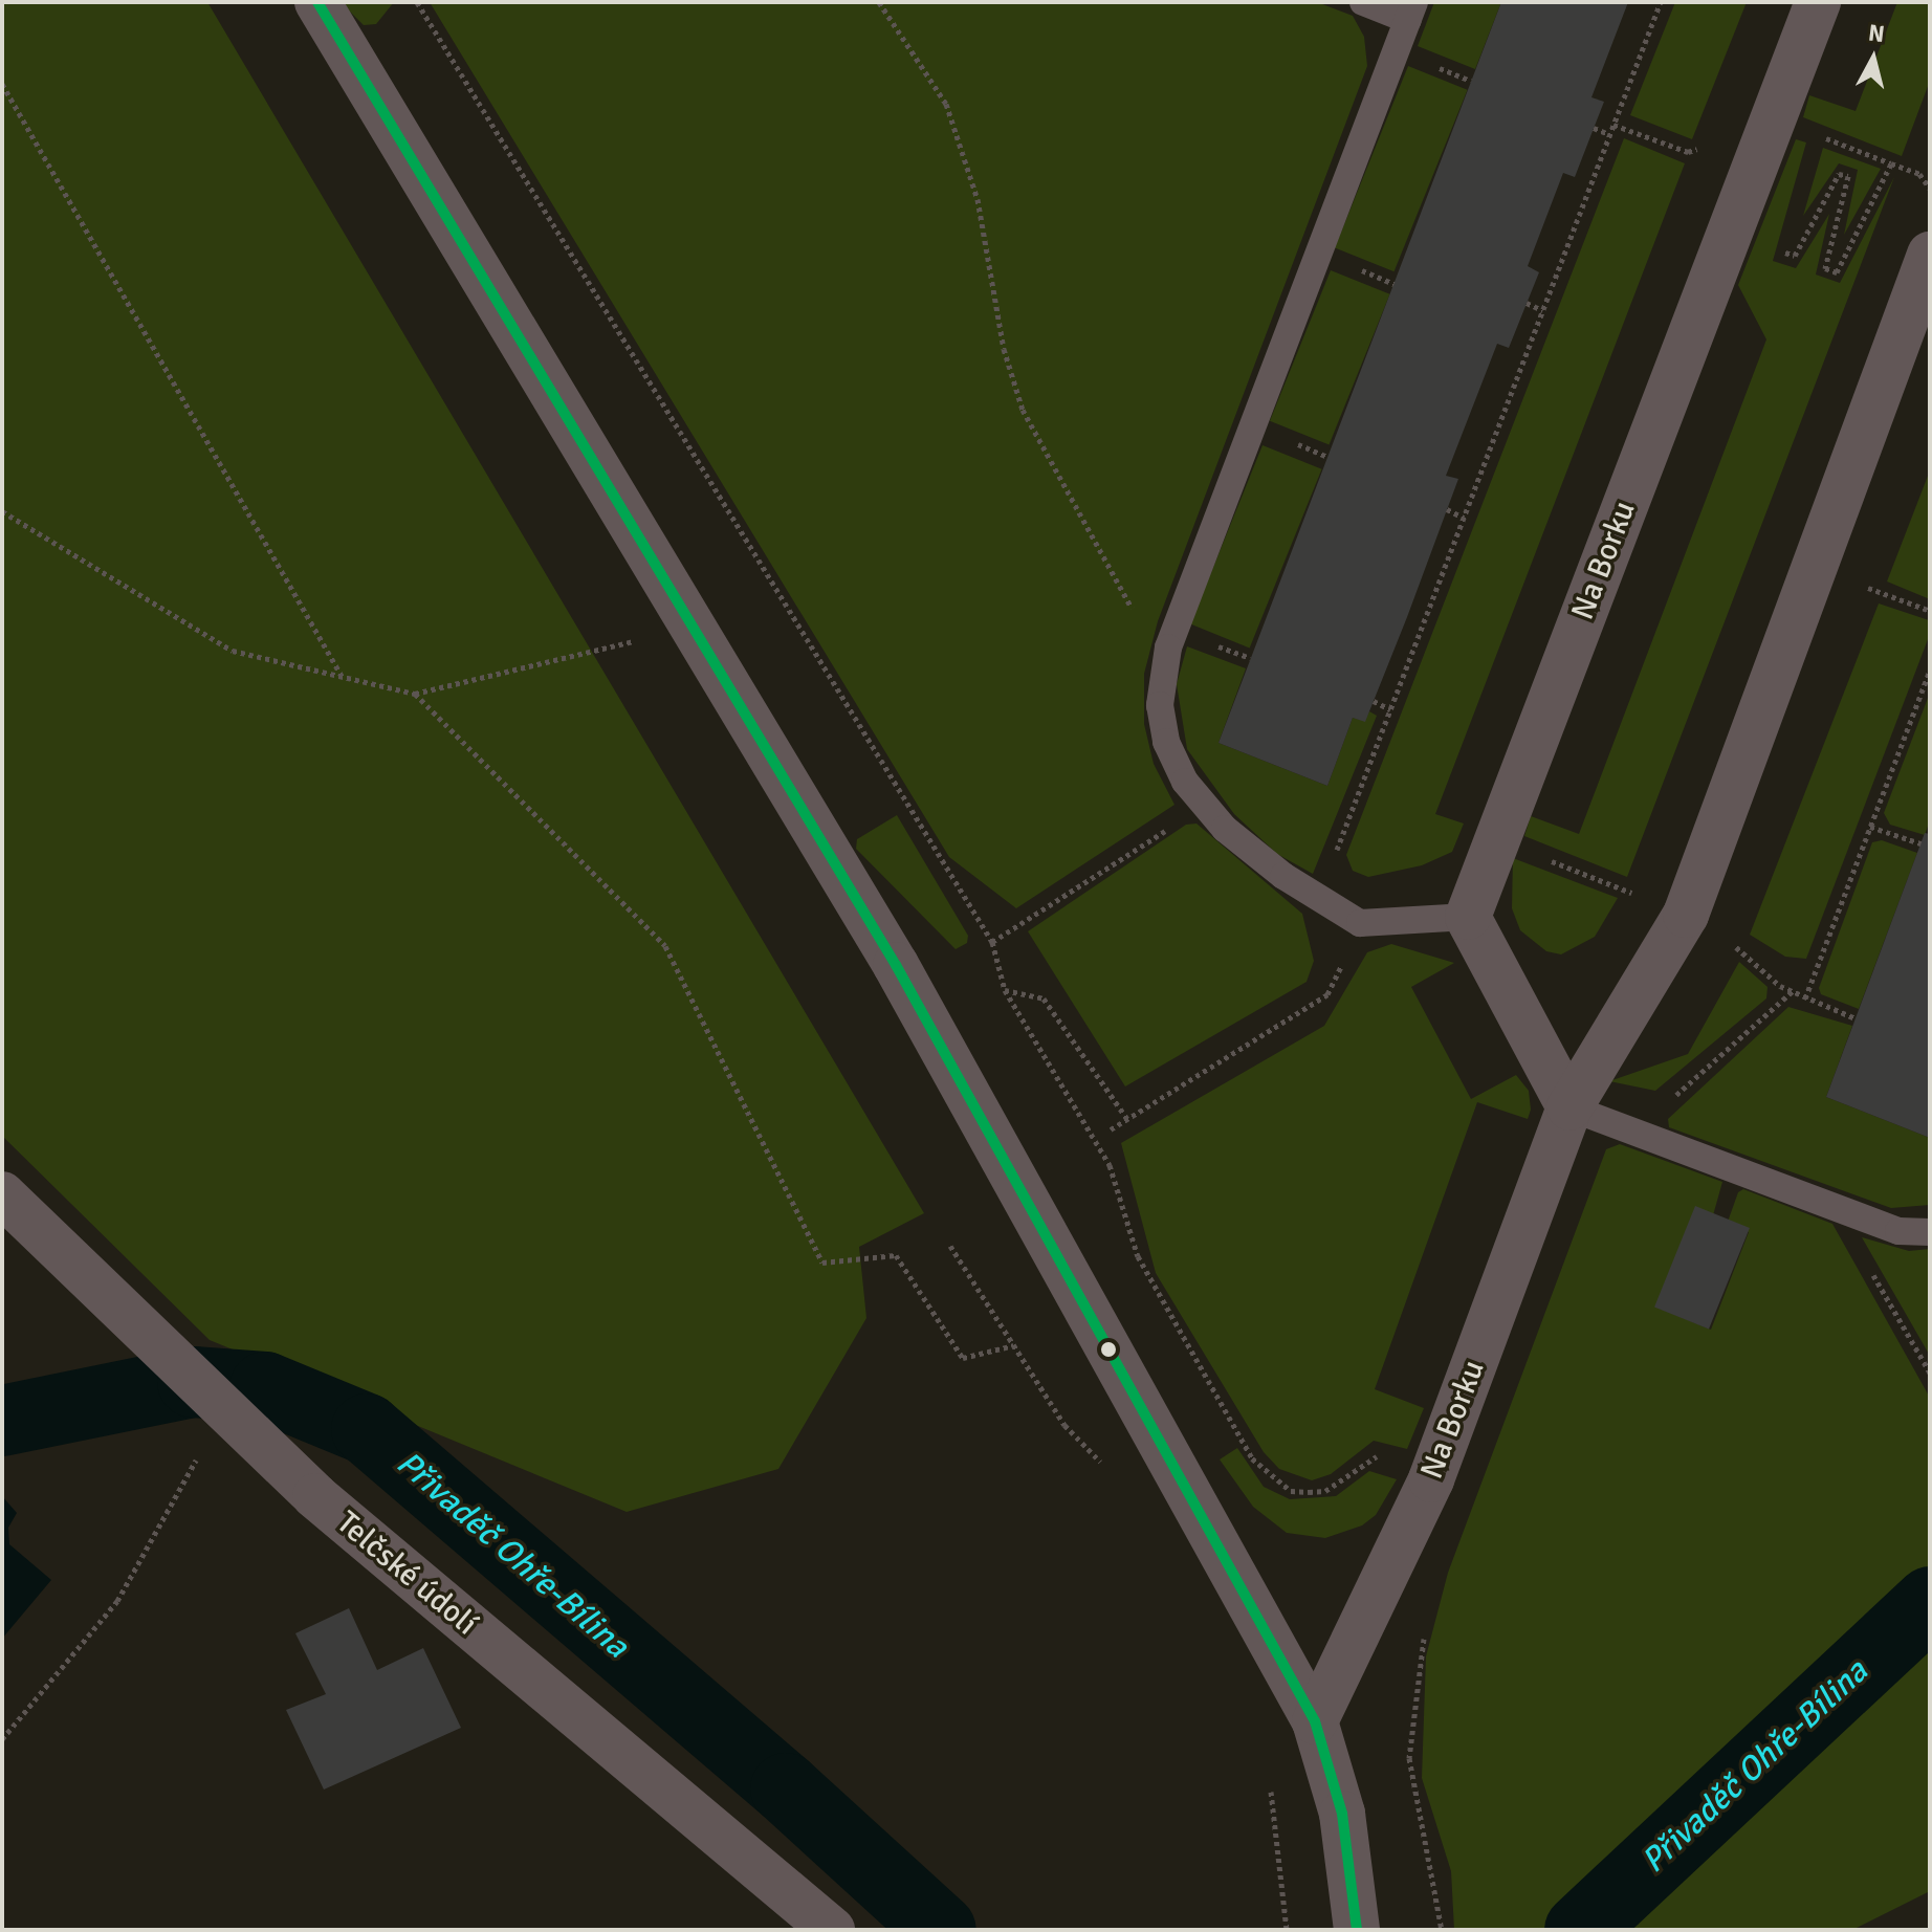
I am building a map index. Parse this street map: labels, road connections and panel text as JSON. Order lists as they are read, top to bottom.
{
  "streets": {
    "street": ["Na Borku", "Telčské údolí"]
  },
  "water": ["Přivaděč Ohře-Bílina"],
  "north": "top"
}
